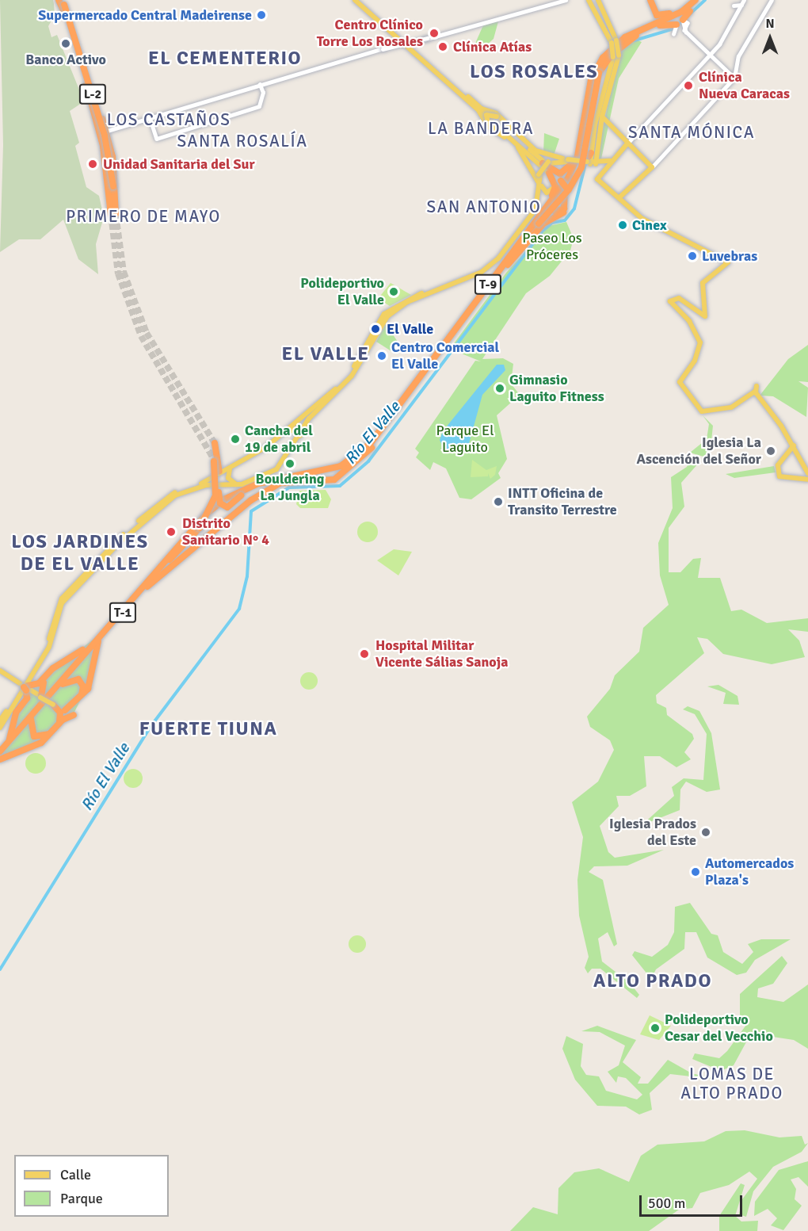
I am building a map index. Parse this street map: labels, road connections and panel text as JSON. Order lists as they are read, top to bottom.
{
  "streets": {
    "highway": ["L-2", "T-9", "T-1"]
  },
  "crossings": [
    ["T-9", "T-1"]
  ],
  "districts": [
    "EL CEMENTERIO",
    "LOS ROSALES",
    "LOS CASTAÑOS",
    "LA BANDERA",
    "SANTA MÓNICA",
    "SANTA ROSALÍA",
    "SAN ANTONIO",
    "PRIMERO DE MAYO",
    "EL VALLE",
    "LOS JARDINES DE EL VALLE",
    "FUERTE TIUNA",
    "ALTO PRADO",
    "LOMAS DE ALTO PRADO"
  ],
  "water": ["Río El Valle"],
  "parks": ["Paseo Los Próceres", "Parque El Laguito"],
  "places": [
    "Supermercado Central Madeirense",
    "Centro Clínico Torre Los Rosales",
    "Banco Activo",
    "Clínica Atías",
    "Clínica Nueva Caracas",
    "Unidad Sanitaria del Sur",
    "Cinex",
    "Luvebras",
    "Polideportivo El Valle",
    "El Valle",
    "Centro Comercial El Valle",
    "Gimnasio Laguito Fitness",
    "Cancha del 19 de abril",
    "Iglesia La Ascención del Señor",
    "Bouldering La Jungla",
    "INTT Oficina de Transito Terrestre",
    "Distrito Sanitario N° 4",
    "Hospital Militar Vicente Sálias Sanoja",
    "Iglesia Prados del Este",
    "Automercados Plaza's",
    "Polideportivo Cesar del Vecchio"
  ],
  "legend": ["Calle", "Parque"],
  "scale_bar": "500 m",
  "north": "top"
}
